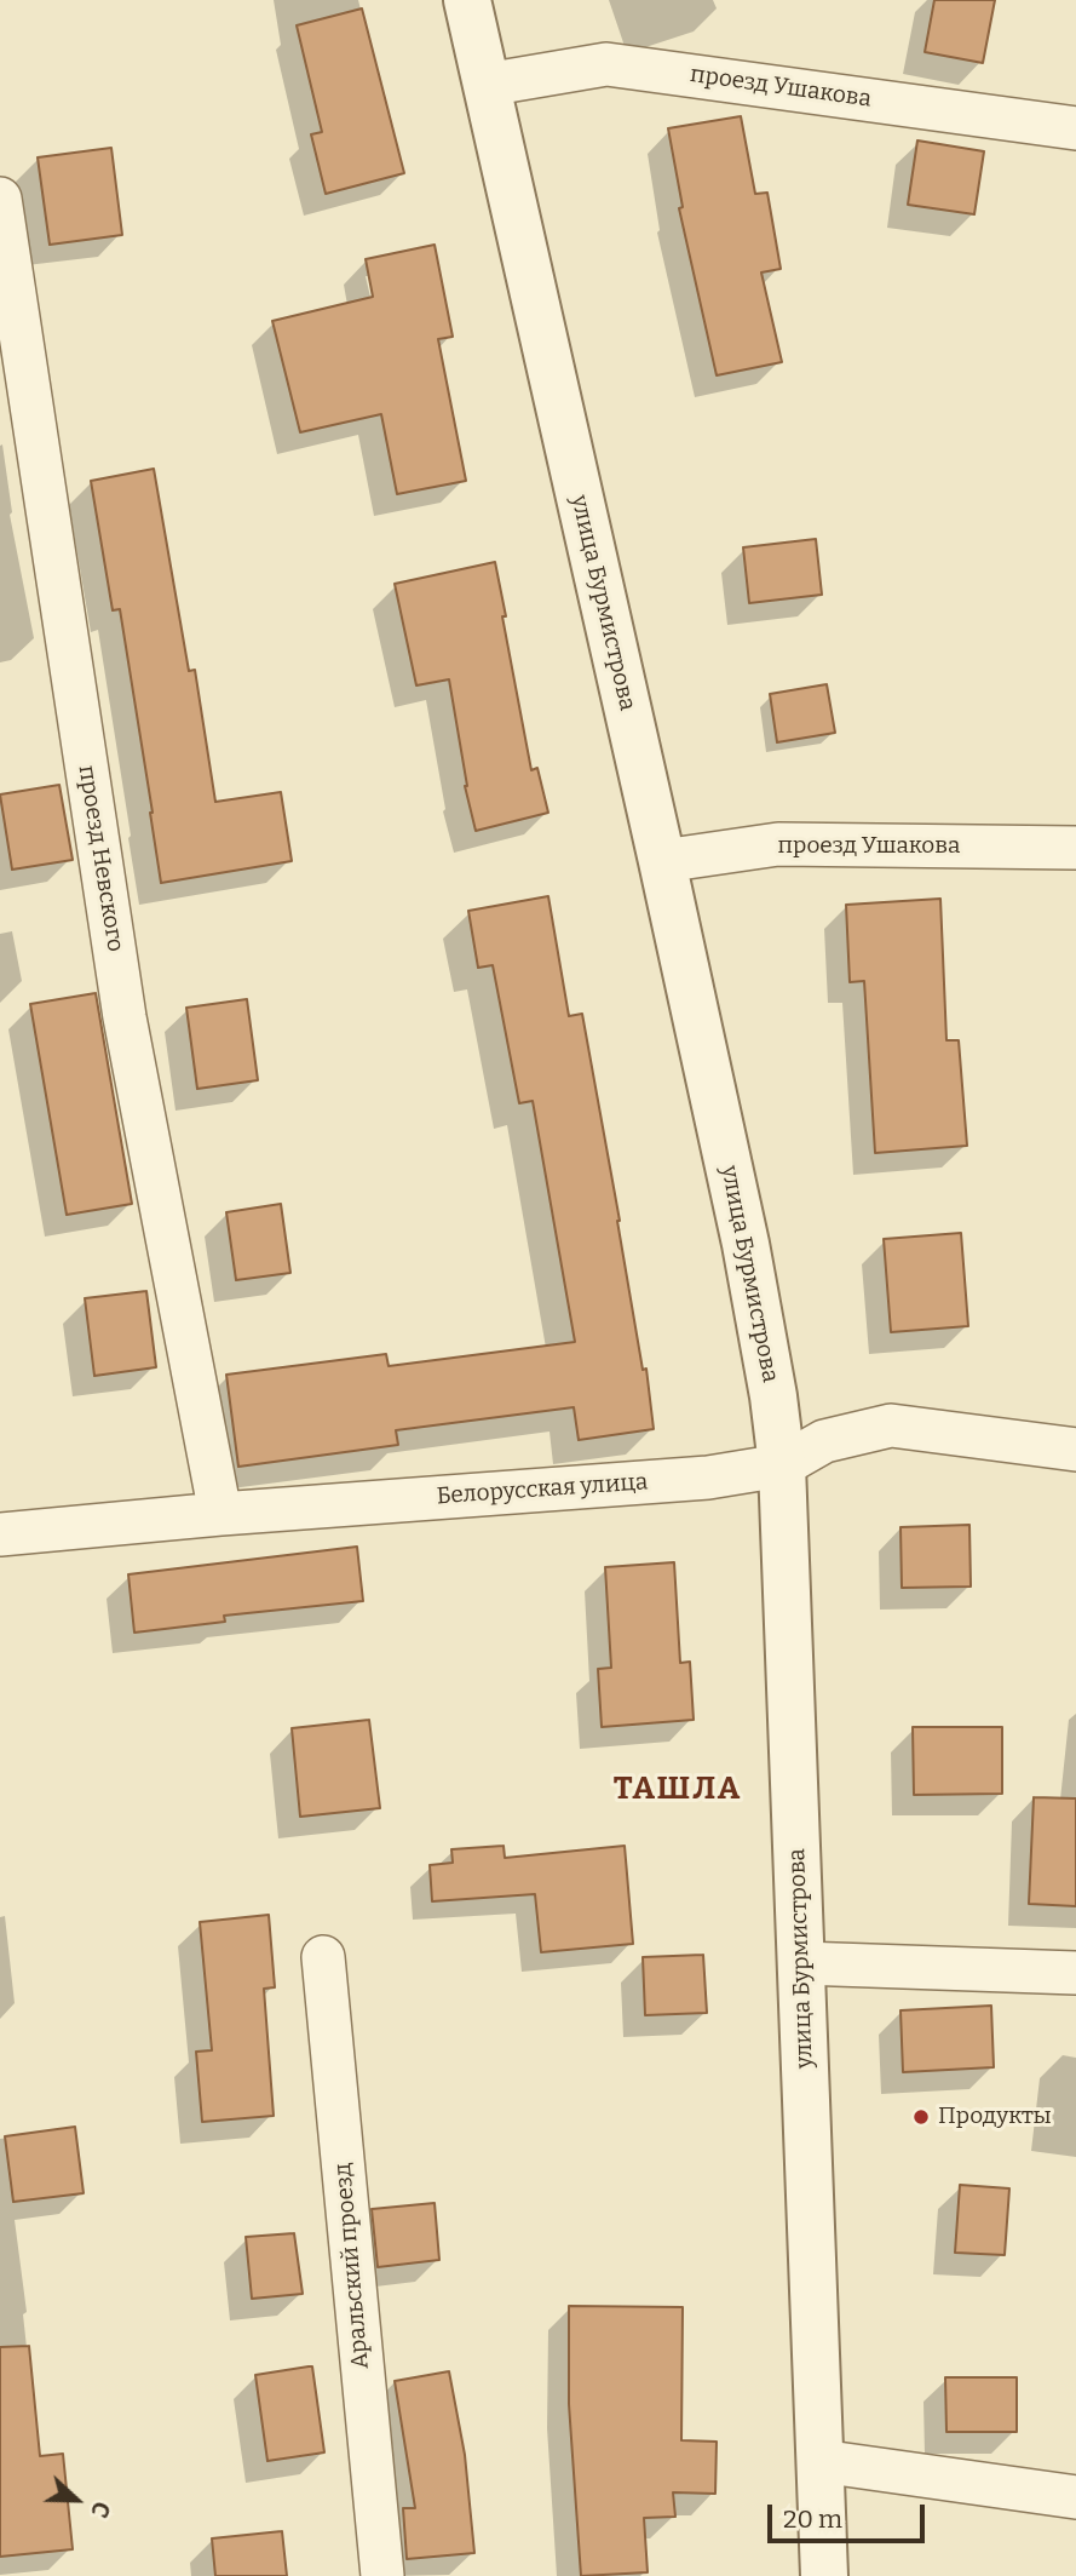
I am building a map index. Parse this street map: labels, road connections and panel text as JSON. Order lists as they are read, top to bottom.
{
  "streets": {
    "street": [
      "проезд Ушакова",
      "улица Бурмистрова",
      "проезд Невского",
      "Белорусская улица",
      "Аральский проезд"
    ]
  },
  "crossings": [
    ["проезд Ушакова", "улица Бурмистрова"],
    ["улица Бурмистрова", "Белорусская улица"],
    ["проезд Невского", "Белорусская улица"]
  ],
  "districts": ["ТАШЛА"],
  "places": ["Продукты"],
  "scale_bar": "20 m",
  "north": "right"
}
